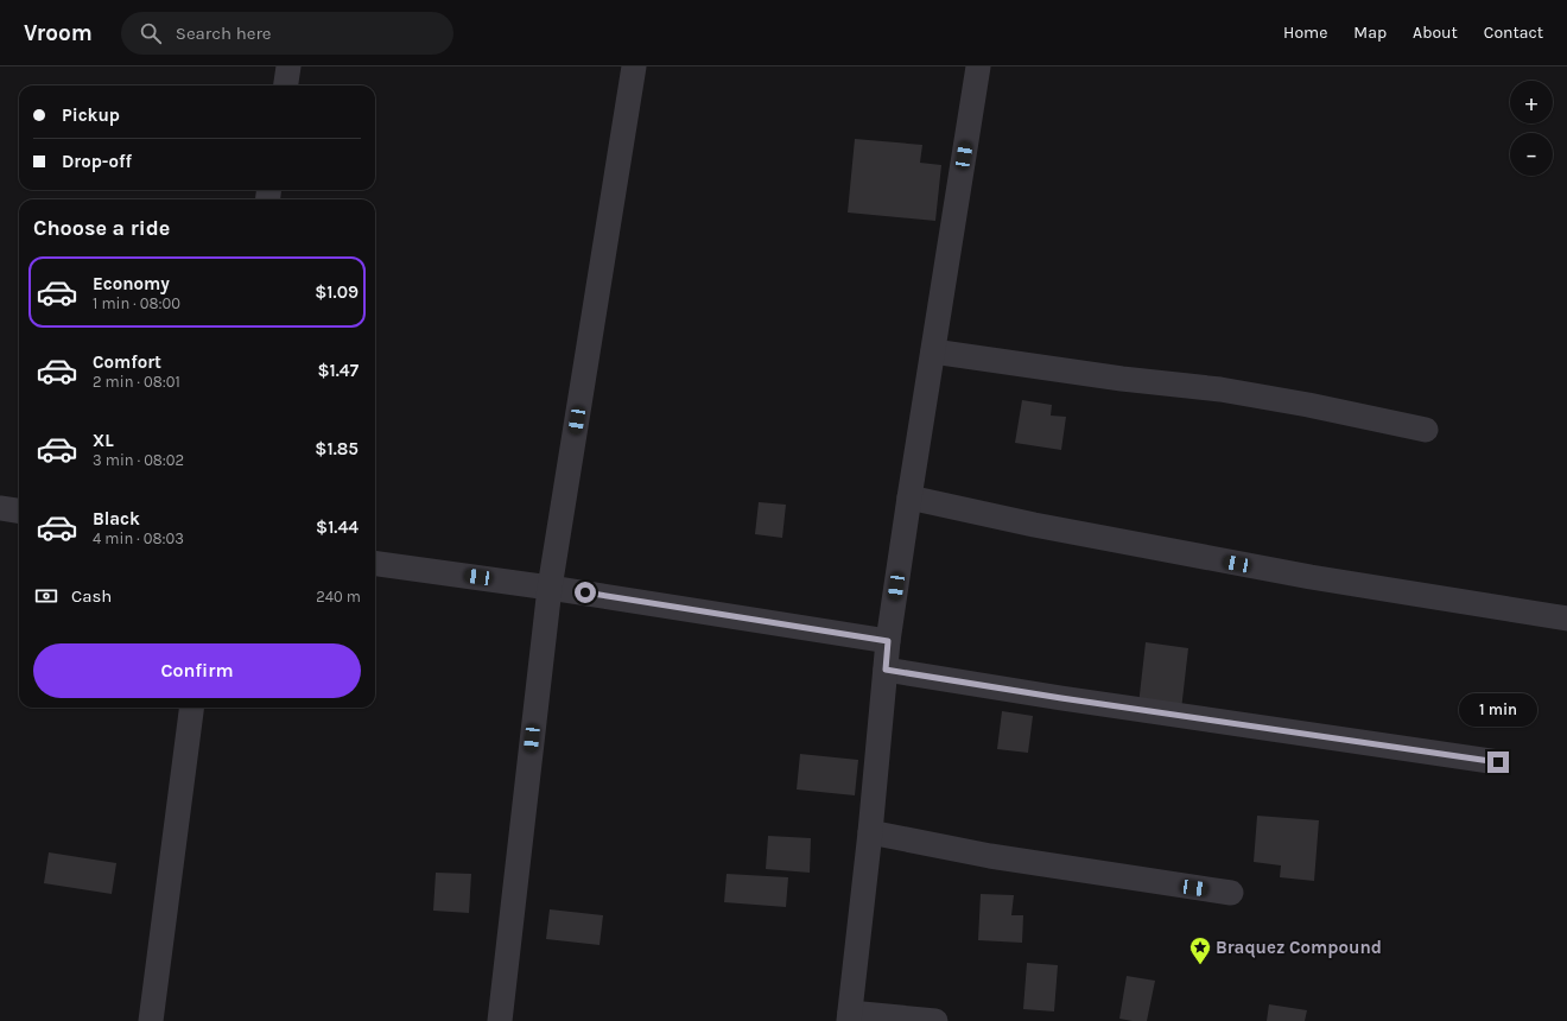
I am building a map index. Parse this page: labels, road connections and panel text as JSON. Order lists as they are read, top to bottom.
{
  "places": {
    "place": ["Braquez Compound"]
  },
  "page": {
    "header": "Vroom",
    "search": "Search here",
    "nav": [
      "Home",
      "Map",
      "About",
      "Contact"
    ],
    "map_buttons": ["+", "−"],
    "banner": ["Pickup", "Drop-off"],
    "heading": "Choose a ride",
    "list": [
      {
        "name": "Economy",
        "note": "1 min · 08:00",
        "value": "$1.09"
      },
      {
        "name": "Comfort",
        "note": "2 min · 08:01",
        "value": "$1.47"
      },
      {
        "name": "XL",
        "note": "3 min · 08:02",
        "value": "$1.85"
      },
      {
        "name": "Black",
        "note": "4 min · 08:03",
        "value": "$1.44"
      }
    ],
    "pay": ["Cash", "240 m"],
    "buttons": "Confirm",
    "bubble": "1 min"
  }
}
